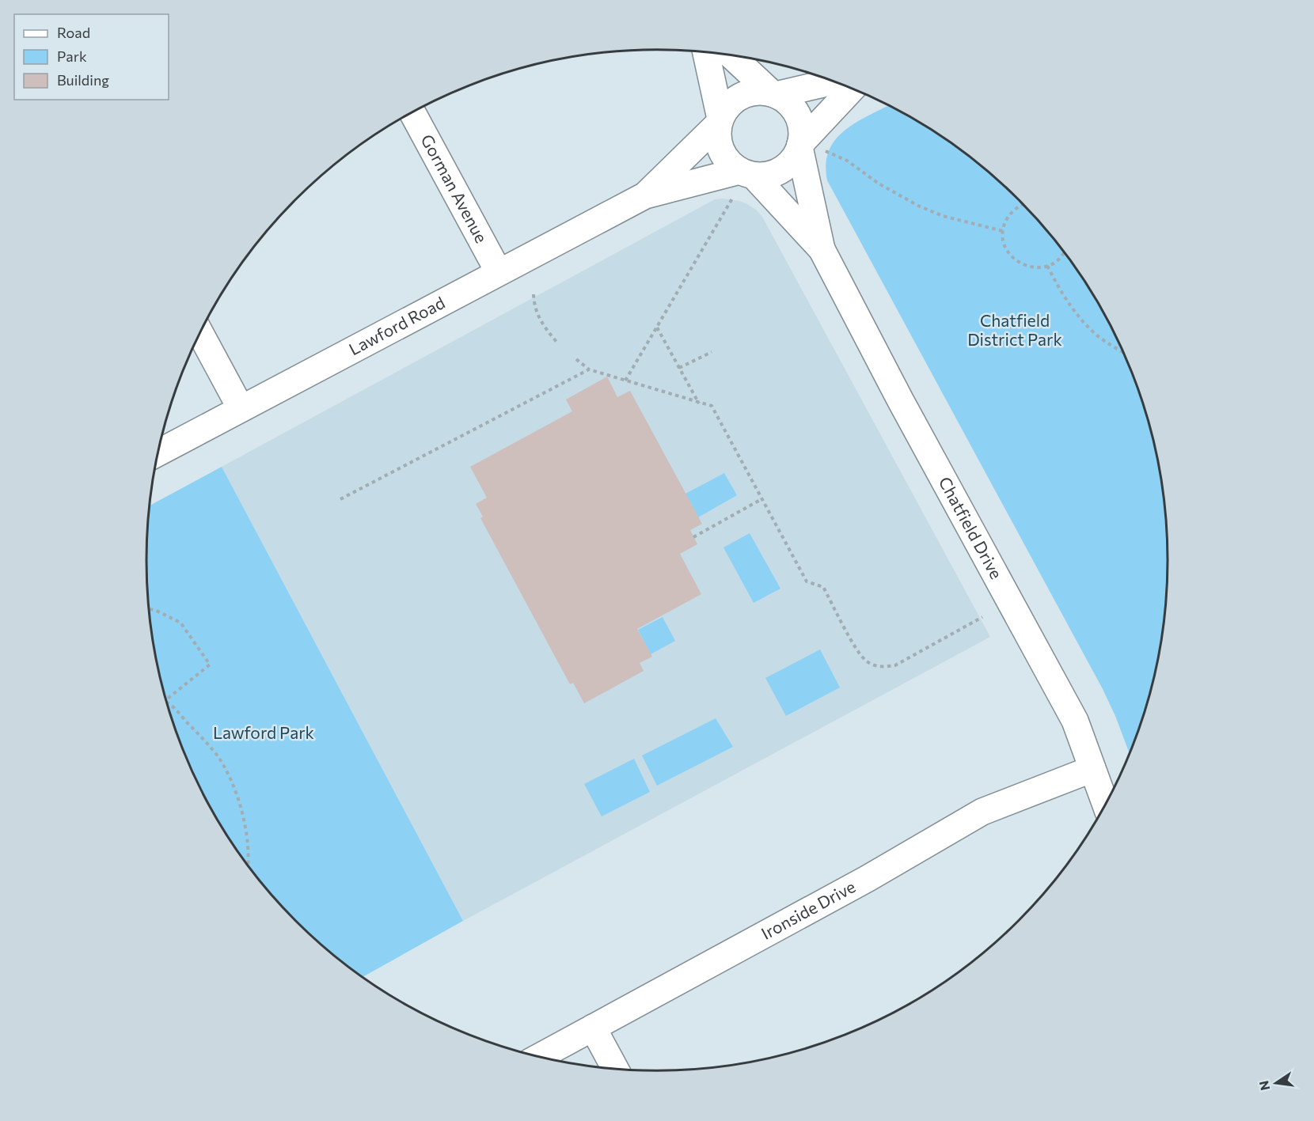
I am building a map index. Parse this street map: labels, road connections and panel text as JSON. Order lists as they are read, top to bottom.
{
  "streets": {
    "street": [
      "Gorman Avenue",
      "Lawford Road",
      "Chatfield Drive",
      "Ironside Drive"
    ]
  },
  "crossings": [
    ["Gorman Avenue", "Lawford Road"],
    ["Lawford Road", "Chatfield Drive"],
    ["Chatfield Drive", "Ironside Drive"]
  ],
  "parks": ["Chatfield District Park", "Lawford Park"],
  "legend": ["Road", "Park", "Building"],
  "north": "left"
}
